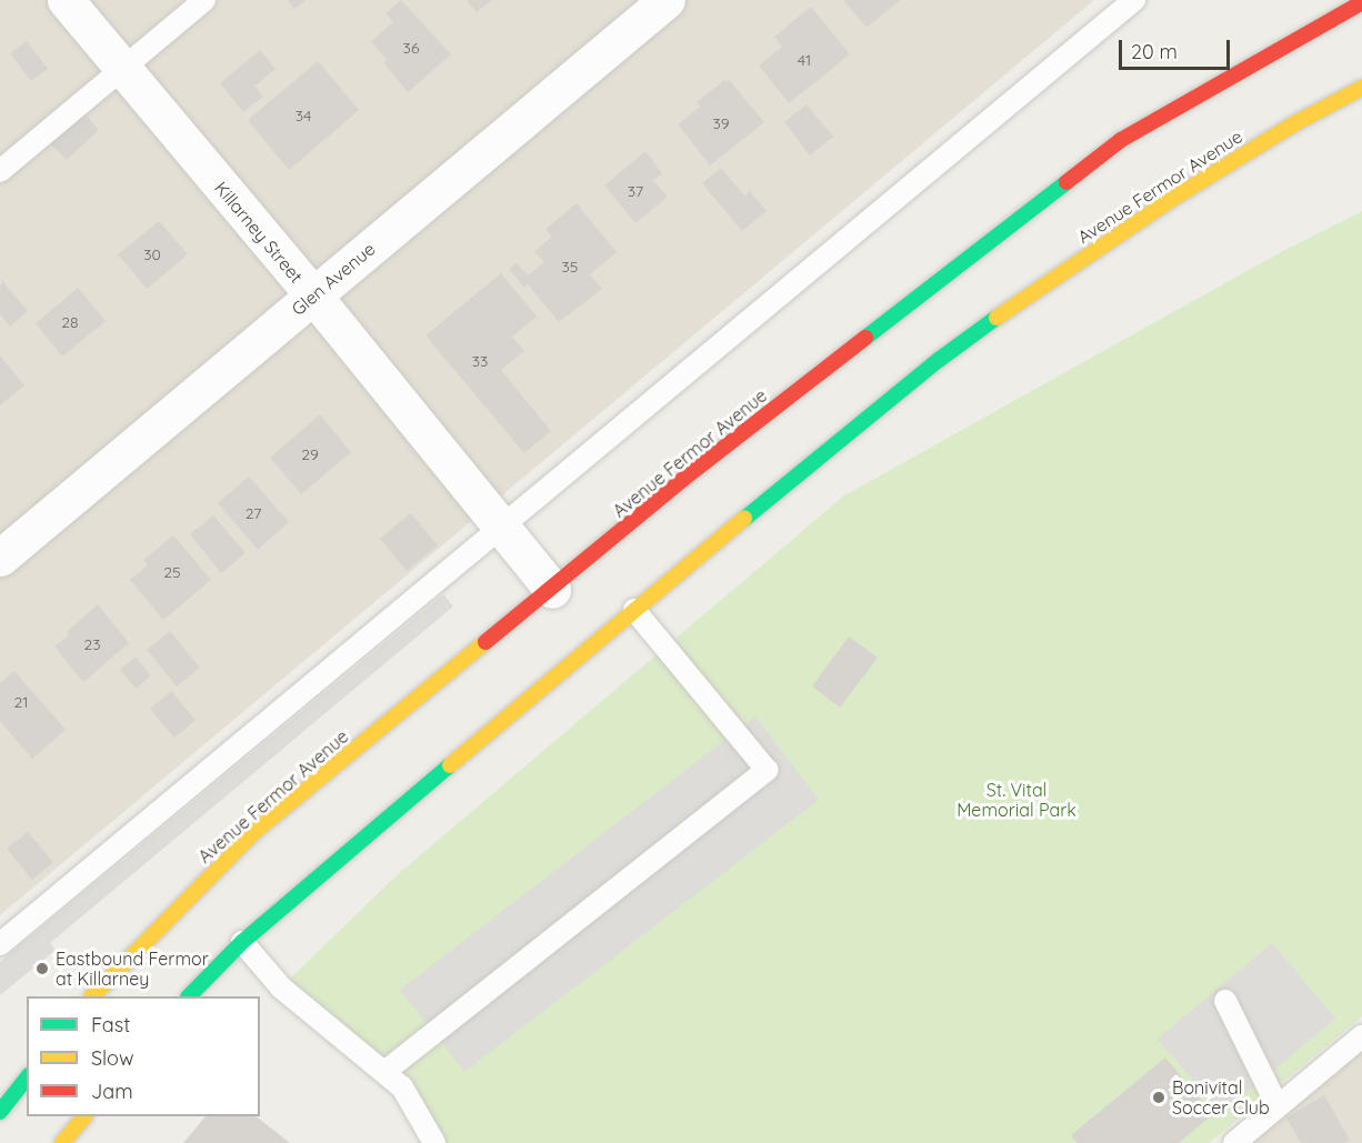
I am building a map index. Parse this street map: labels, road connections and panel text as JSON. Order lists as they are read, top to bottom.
{
  "streets": {
    "main road": ["Avenue Fermor Avenue"],
    "street": ["Killarney Street", "Glen Avenue"]
  },
  "crossings": [
    ["Avenue Fermor Avenue", "Killarney Street"],
    ["Killarney Street", "Glen Avenue"]
  ],
  "parks": ["St. Vital Memorial Park"],
  "places": ["Eastbound Fermor at Killarney", "Bonivital Soccer Club"],
  "house_numbers": [
    "36",
    "41",
    "34",
    "39",
    "37",
    "30",
    "35",
    "28",
    "33",
    "29",
    "27",
    "25",
    "23",
    "21"
  ],
  "legend": ["Fast", "Slow", "Jam"],
  "scale_bar": "20 m"
}
